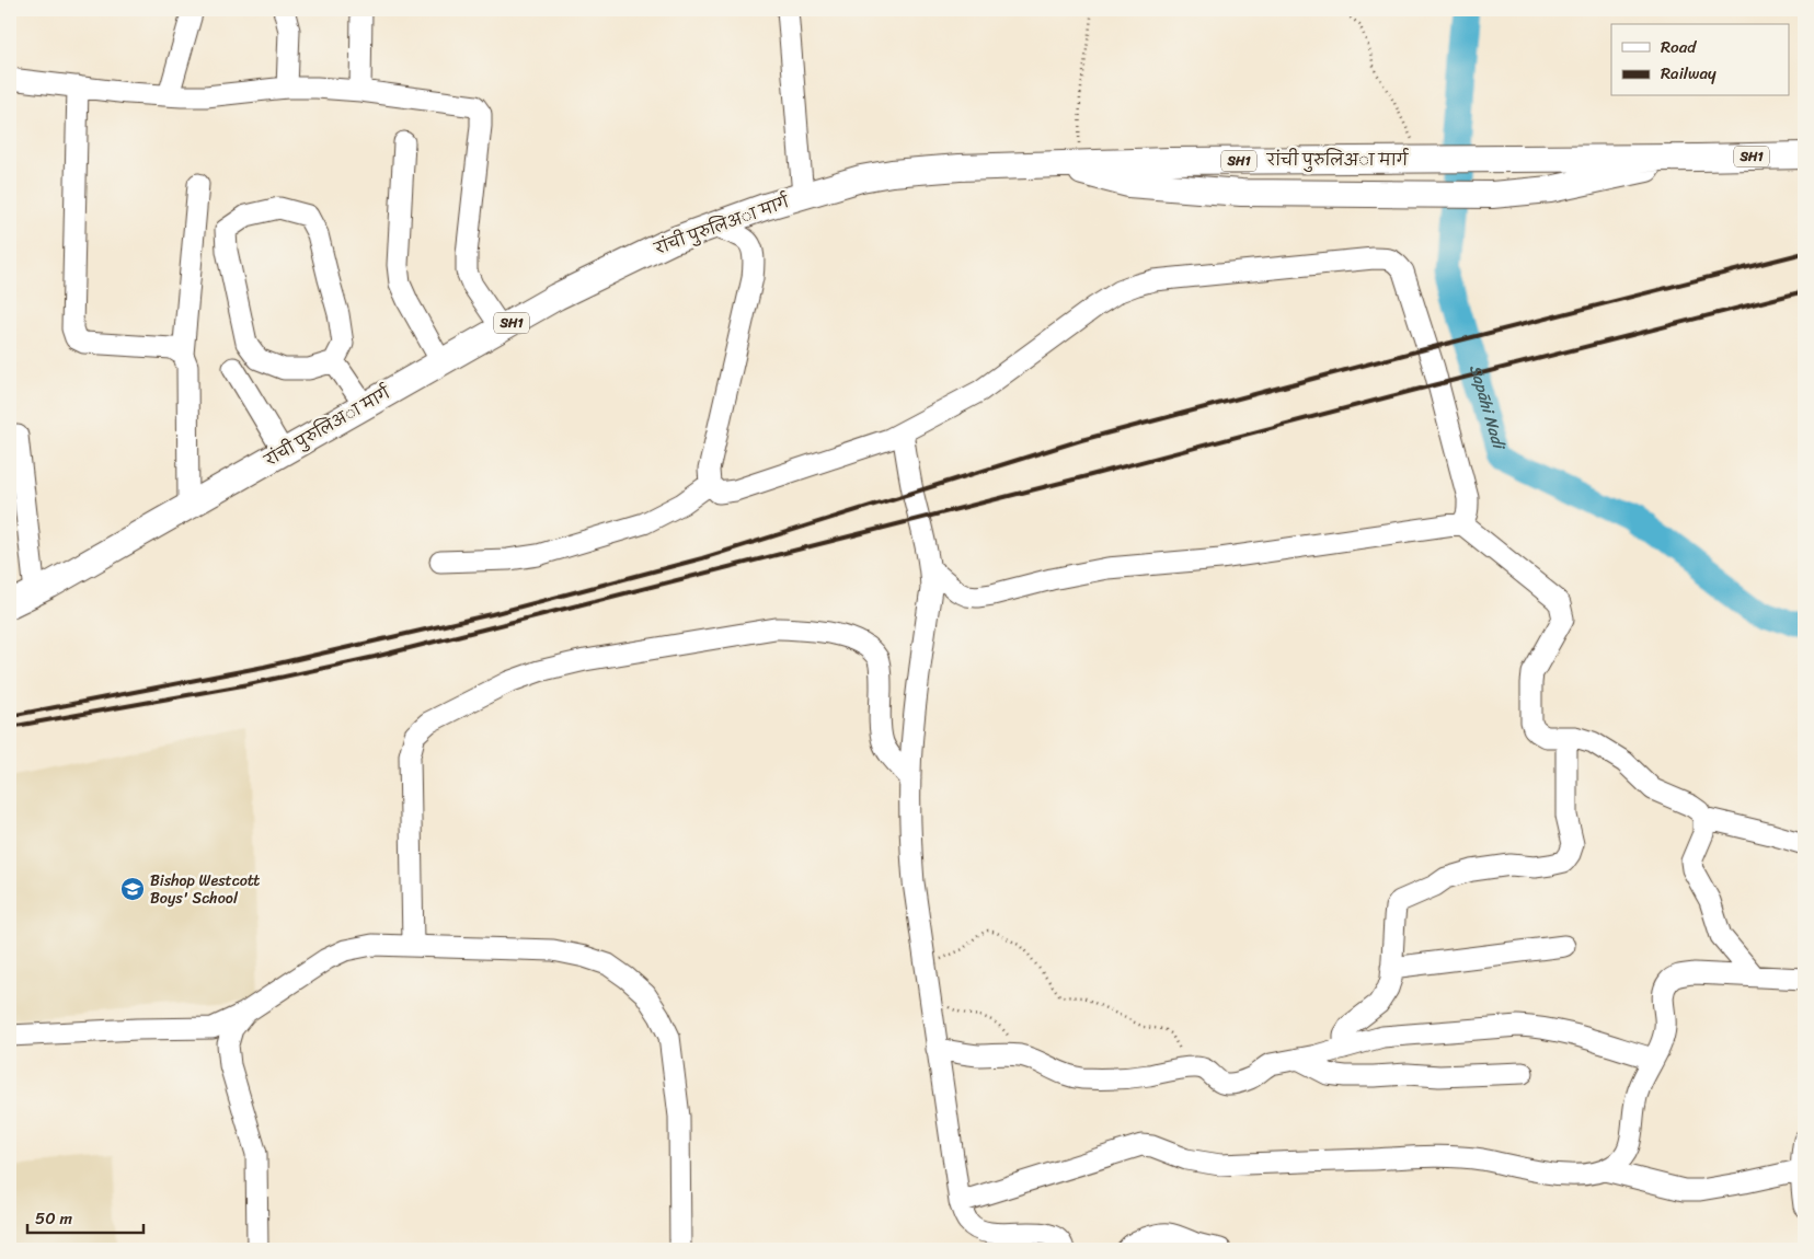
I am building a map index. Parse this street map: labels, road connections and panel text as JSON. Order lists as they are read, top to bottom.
{
  "streets": {
    "main road": ["SH1", "रांची पुरुलिअा मार्ग"]
  },
  "crossings": [
    ["SH1", "रांची पुरुलिअा मार्ग"]
  ],
  "water": ["Sapāhi Nadi"],
  "places": {
    "school or university": ["Bishop Westcott Boys' School"]
  },
  "legend": ["Road", "Railway"],
  "scale_bar": "50 m"
}
